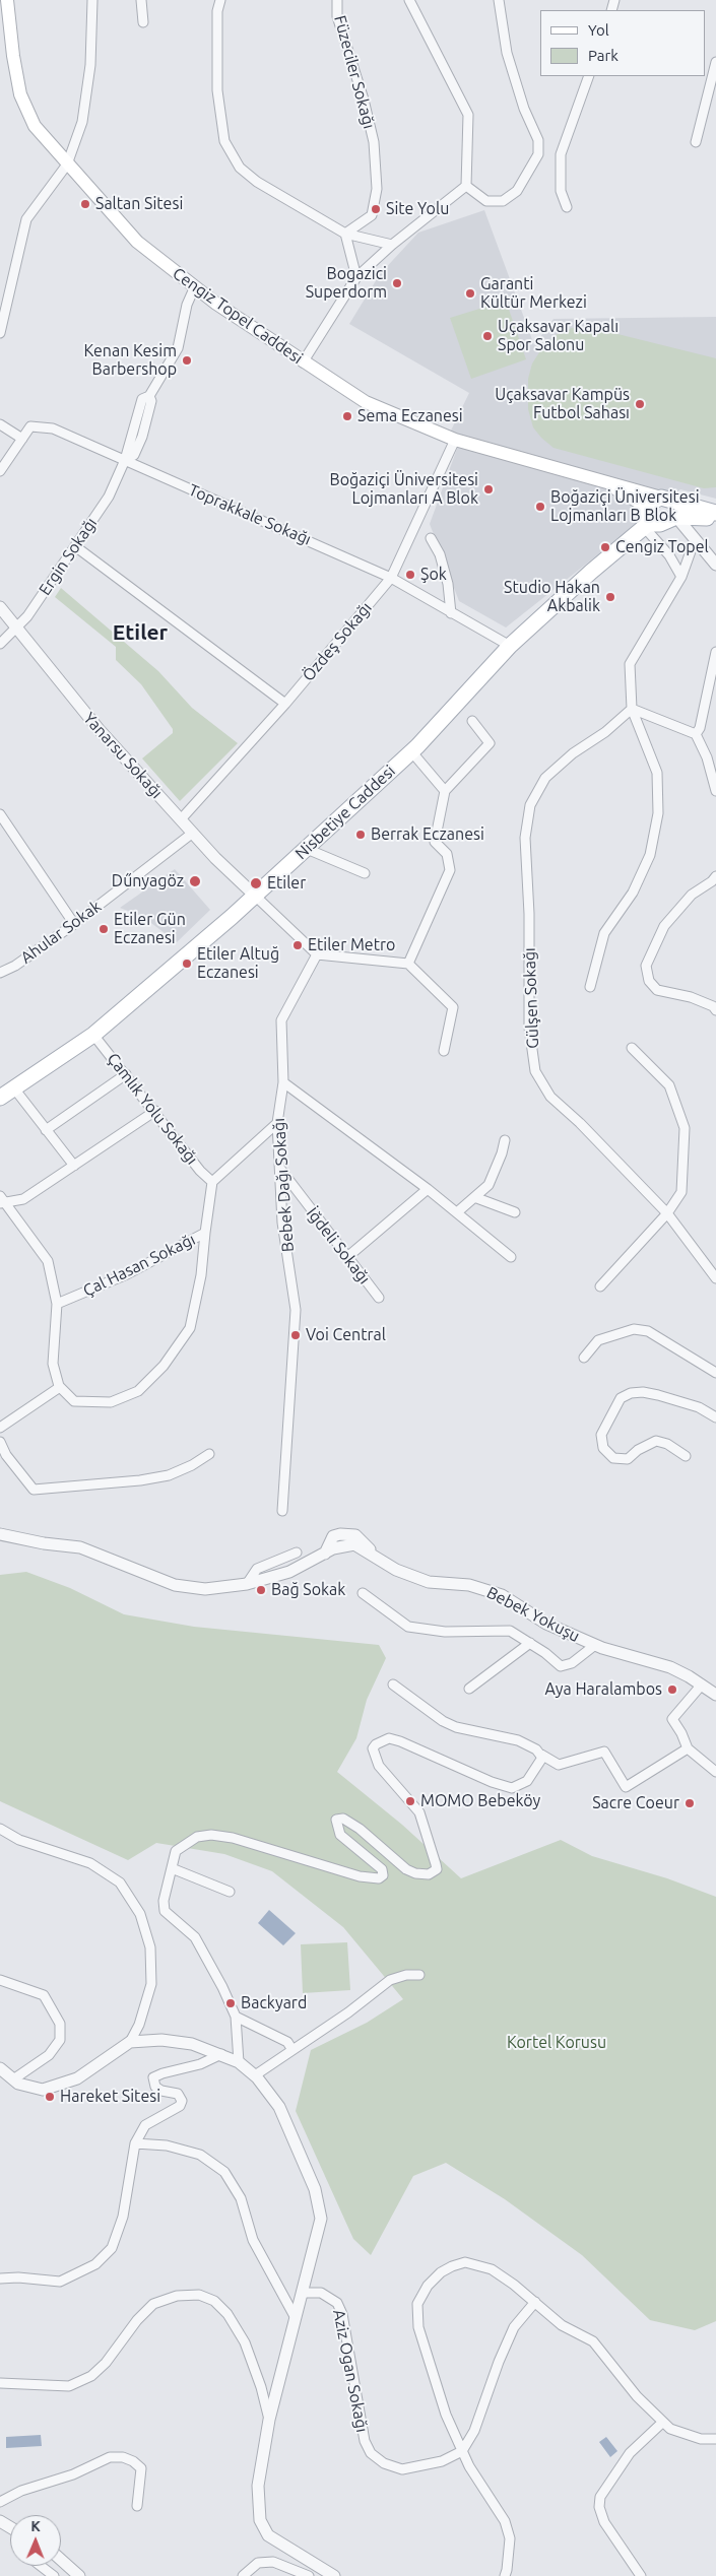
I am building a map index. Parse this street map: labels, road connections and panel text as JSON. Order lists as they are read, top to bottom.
{
  "streets": {
    "main road": ["Cengiz Topel Caddesi", "Nisbetiye Caddesi"],
    "street": [
      "Füzeciler Sokağı",
      "Toprakkale Sokağı",
      "Ergin Sokağı",
      "Özdeş Sokağı",
      "Yanarsu Sokağı",
      "Ahular Sokak",
      "Gülşen Sokağı",
      "Çamlık Yolu Sokağı",
      "Bebek Dağı Sokağı",
      "İğdeli Sokağı",
      "Çal Hasan Sokağı",
      "Bebek Yokuşu",
      "Aziz Ogan Sokağı"
    ]
  },
  "crossings": [
    ["Cengiz Topel Caddesi", "Ergin Sokağı"],
    ["Cengiz Topel Caddesi", "Özdeş Sokağı"],
    ["Toprakkale Sokağı", "Ergin Sokağı"],
    ["Toprakkale Sokağı", "Özdeş Sokağı"],
    ["Toprakkale Sokağı", "Nisbetiye Caddesi"],
    ["Ergin Sokağı", "Yanarsu Sokağı"],
    ["Özdeş Sokağı", "Yanarsu Sokağı"],
    ["Yanarsu Sokağı", "Nisbetiye Caddesi"],
    ["Yanarsu Sokağı", "Ahular Sokak"],
    ["Nisbetiye Caddesi", "Çamlık Yolu Sokağı"],
    ["Çamlık Yolu Sokağı", "Çal Hasan Sokağı"],
    ["Bebek Dağı Sokağı", "İğdeli Sokağı"]
  ],
  "districts": ["Etiler"],
  "parks": ["Kortel Korusu"],
  "places": [
    "Saltan Sitesi",
    "Site Yolu",
    "Bogazici Superdorm",
    "Garanti Kültür Merkezi",
    "Uçaksavar Kapalı Spor Salonu",
    "Kenan Kesim Barbershop",
    "Uçaksavar Kampüs Futbol Sahası",
    "Sema Eczanesi",
    "Boğaziçi Üniversitesi Lojmanları A Blok",
    "Boğaziçi Üniversitesi Lojmanları B Blok",
    "Cengiz Topel",
    "Şok",
    "Studio Hakan Akbalik",
    "Berrak Eczanesi",
    "Dűnyagöz",
    "Etiler",
    "Etiler Gün Eczanesi",
    "Etiler Metro",
    "Etiler Altuğ Eczanesi",
    "Voi Central",
    "Bağ Sokak",
    "Aya Haralambos",
    "MOMO Bebeköy",
    "Sacre Coeur",
    "Backyard",
    "Hareket Sitesi"
  ],
  "legend": ["Yol", "Park"],
  "north": "top"
}
